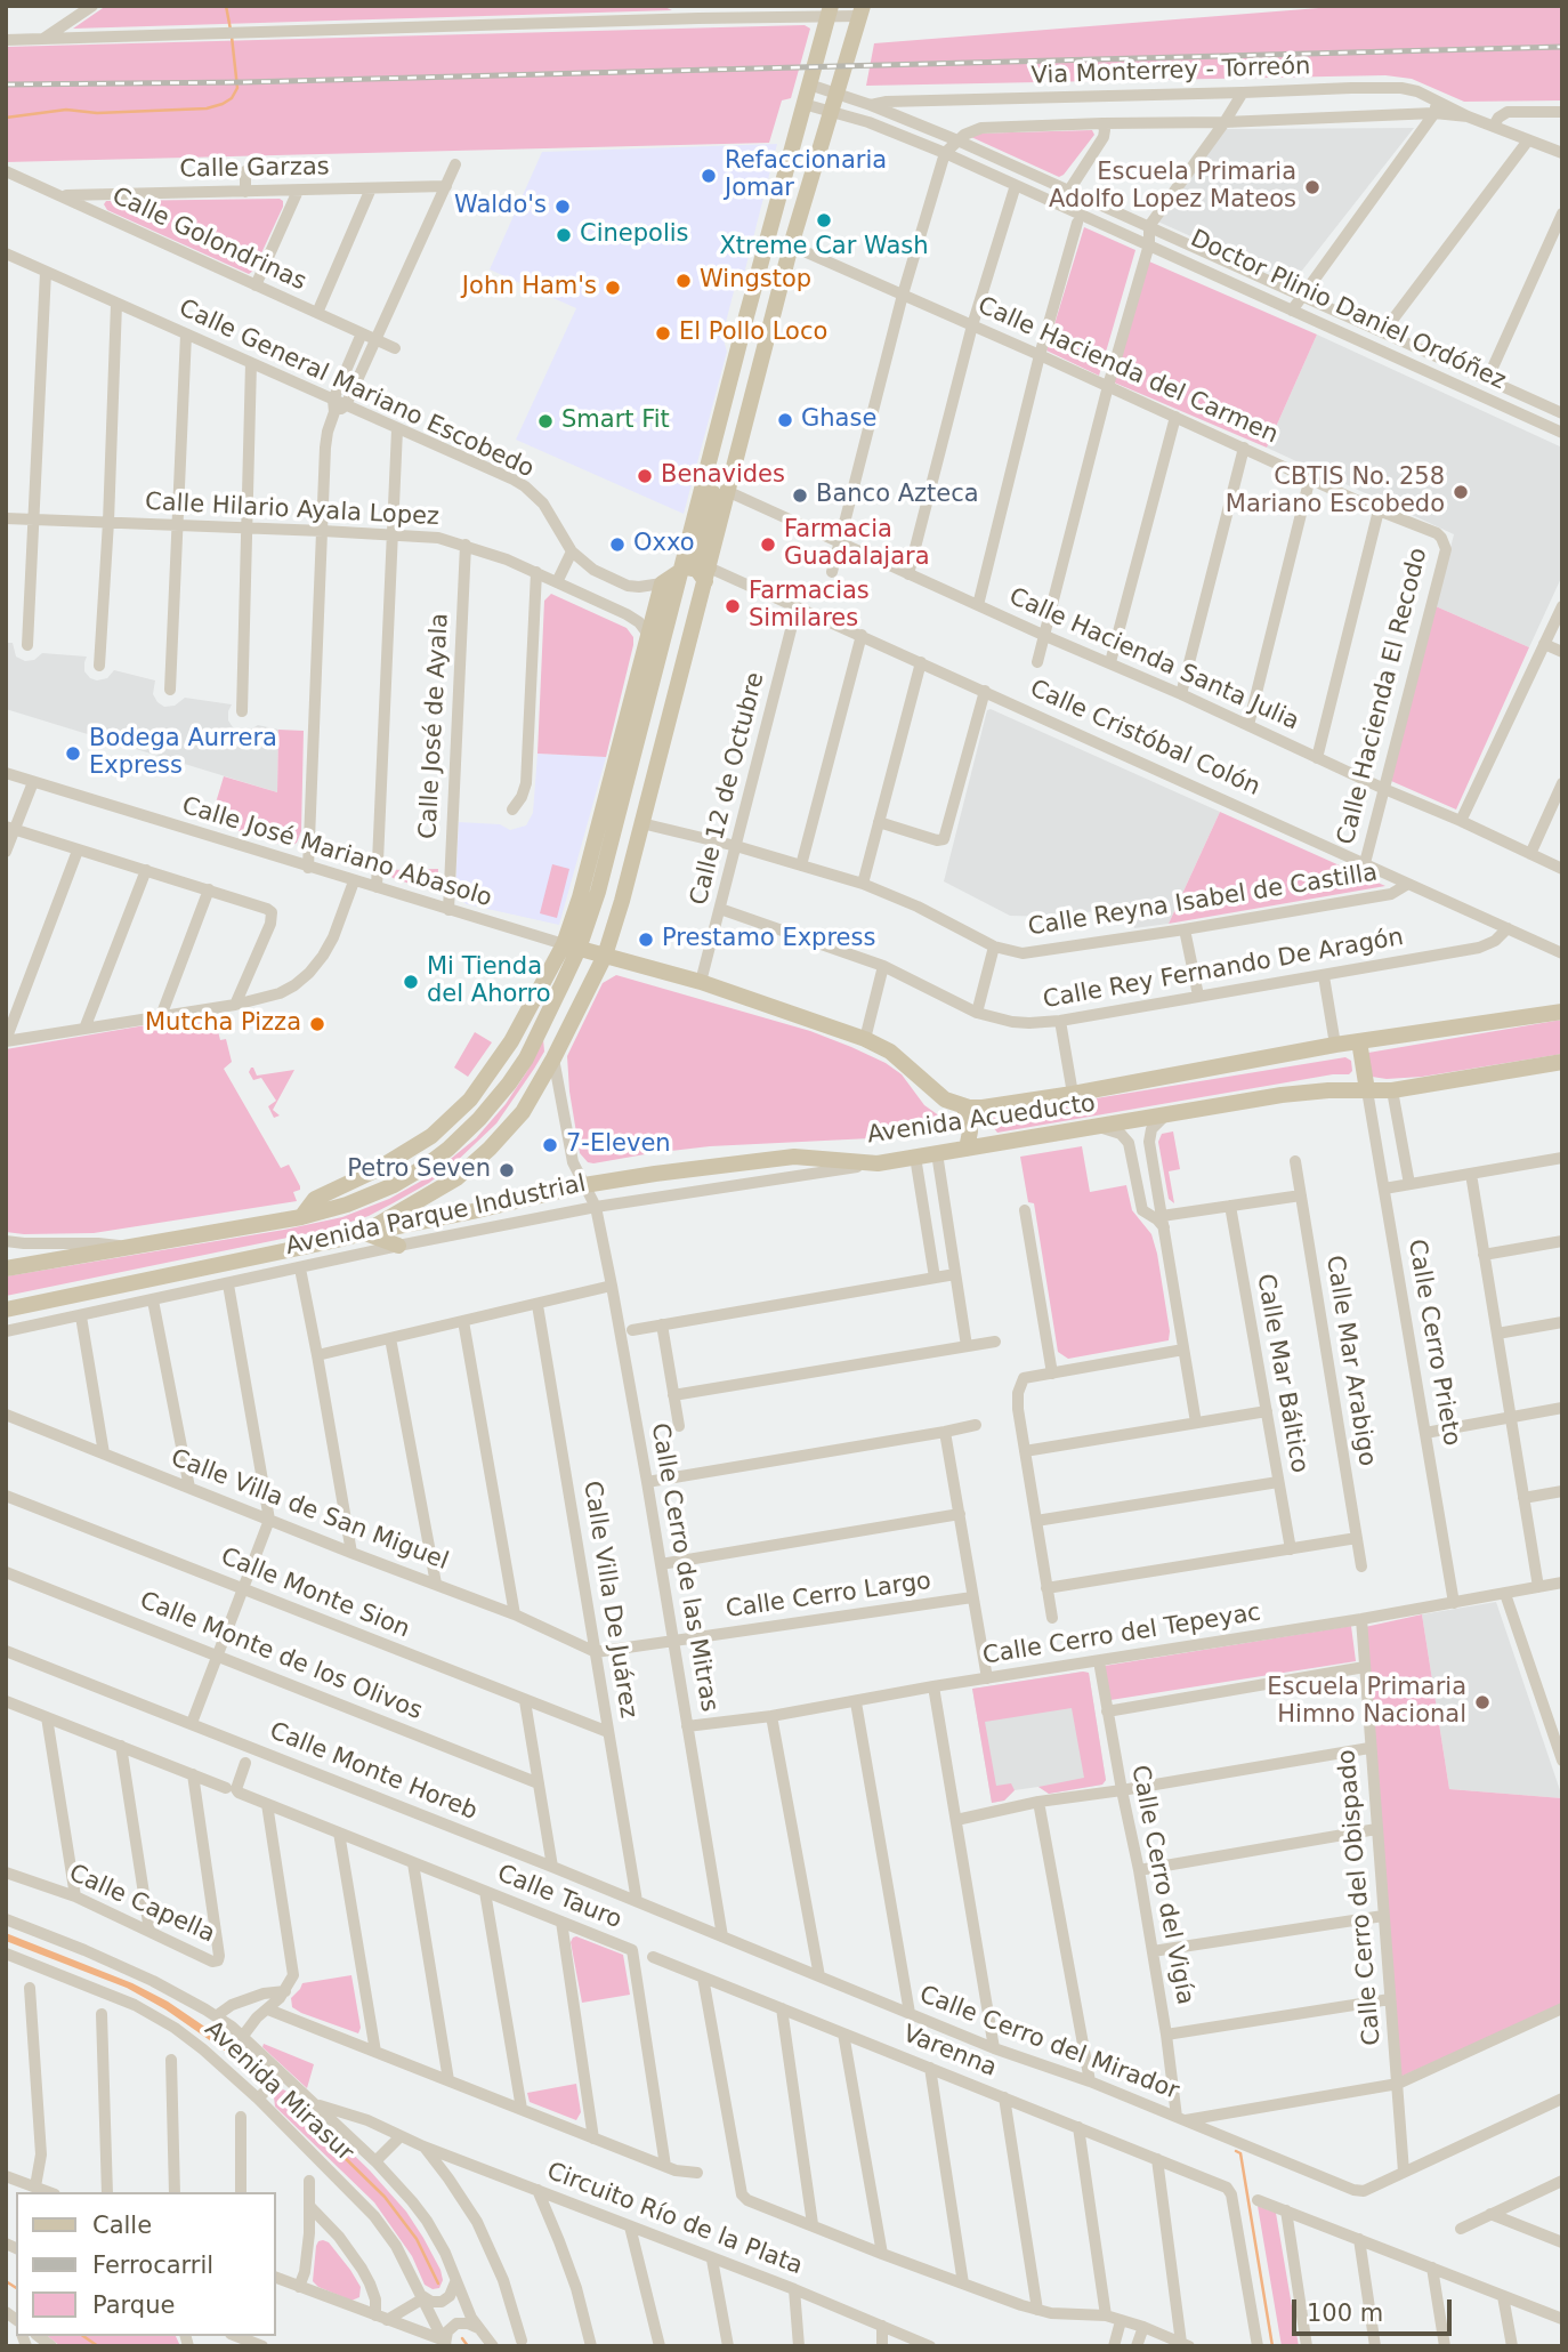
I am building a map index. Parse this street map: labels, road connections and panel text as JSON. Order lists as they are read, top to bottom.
{
  "streets": {
    "main road": ["Avenida Acueducto"],
    "street": [
      "Via Monterrey - Torreón",
      "Calle Garzas",
      "Calle Golondrinas",
      "Doctor Plinio Daniel Ordóñez",
      "Calle Hacienda del Carmen",
      "Calle General Mariano Escobedo",
      "Calle Hilario Ayala Lopez",
      "Calle Hacienda Santa Julia",
      "Calle Hacienda El Recodo",
      "Calle José de Ayala",
      "Calle Cristóbal Colón",
      "Calle 12 de Octubre",
      "Calle José Mariano Abasolo",
      "Calle Reyna Isabel de Castilla",
      "Calle Rey Fernando De Aragón",
      "Avenida Parque Industrial",
      "Calle Cerro Prieto",
      "Calle Mar Arabigo",
      "Calle Mar Báltico",
      "Calle Villa de San Miguel",
      "Calle Cerro de las Mitras",
      "Calle Monte Sion",
      "Calle Cerro Largo",
      "Calle Villa De Juárez",
      "Calle Cerro del Tepeyac",
      "Calle Monte de los Olivos",
      "Calle Monte Horeb",
      "Calle Cerro del Vigía",
      "Calle Tauro",
      "Calle Cerro del Obispado",
      "Calle Capella",
      "Calle Cerro del Mirador",
      "Varenna",
      "Avenida Mirasur",
      "Circuito Río de la Plata"
    ]
  },
  "crossings": [
    ["Via Monterrey - Torreón", "Doctor Plinio Daniel Ordóñez"],
    ["Calle Garzas", "Calle Golondrinas"],
    ["Calle Hacienda del Carmen", "Calle Hacienda El Recodo"],
    ["Calle Hilario Ayala Lopez", "Calle José de Ayala"],
    ["Calle Hacienda Santa Julia", "Calle Hacienda El Recodo"],
    ["Calle Hacienda El Recodo", "Calle Cristóbal Colón"],
    ["Calle José de Ayala", "Calle José Mariano Abasolo"],
    ["Calle Cristóbal Colón", "Calle 12 de Octubre"],
    ["Calle Cristóbal Colón", "Calle Reyna Isabel de Castilla"],
    ["Calle Cristóbal Colón", "Calle Rey Fernando De Aragón"],
    ["Calle 12 de Octubre", "Calle Reyna Isabel de Castilla"],
    ["Calle 12 de Octubre", "Calle Rey Fernando De Aragón"],
    ["Calle 12 de Octubre", "Avenida Acueducto"],
    ["Calle José Mariano Abasolo", "Avenida Acueducto"],
    ["Avenida Acueducto", "Avenida Parque Industrial"],
    ["Avenida Acueducto", "Calle Cerro Prieto"],
    ["Avenida Acueducto", "Calle Cerro de las Mitras"],
    ["Avenida Parque Industrial", "Calle Cerro de las Mitras"],
    ["Calle Cerro Prieto", "Calle Cerro del Tepeyac"],
    ["Calle Villa de San Miguel", "Calle Cerro Largo"],
    ["Calle Villa de San Miguel", "Calle Villa De Juárez"],
    ["Calle Cerro de las Mitras", "Calle Cerro Largo"],
    ["Calle Cerro de las Mitras", "Calle Cerro del Tepeyac"],
    ["Calle Cerro de las Mitras", "Calle Monte Horeb"],
    ["Calle Cerro de las Mitras", "Calle Cerro del Mirador"],
    ["Calle Monte Sion", "Calle Villa De Juárez"],
    ["Calle Cerro Largo", "Calle Villa De Juárez"],
    ["Calle Villa De Juárez", "Calle Monte Horeb"],
    ["Calle Cerro del Tepeyac", "Calle Cerro del Vigía"],
    ["Calle Cerro del Tepeyac", "Calle Cerro del Obispado"],
    ["Calle Monte Horeb", "Calle Cerro del Mirador"],
    ["Calle Cerro del Vigía", "Calle Cerro del Mirador"],
    ["Calle Cerro del Obispado", "Calle Cerro del Mirador"],
    ["Avenida Mirasur", "Circuito Río de la Plata"]
  ],
  "places": [
    "Refaccionaria Jomar",
    "Escuela Primaria Adolfo Lopez Mateos",
    "Waldo's",
    "Xtreme Car Wash",
    "Cinepolis",
    "Wingstop",
    "John Ham's",
    "El Pollo Loco",
    "Ghase",
    "Smart Fit",
    "Benavides",
    "CBTIS No. 258 Mariano Escobedo",
    "Banco Azteca",
    "Oxxo",
    "Farmacia Guadalajara",
    "Farmacias Similares",
    "Bodega Aurrera Express",
    "Prestamo Express",
    "Mi Tienda del Ahorro",
    "Mutcha Pizza",
    "7-Eleven",
    "Petro Seven",
    "Escuela Primaria Himno Nacional"
  ],
  "legend": ["Calle", "Ferrocarril", "Parque"],
  "scale_bar": "100 m"
}
